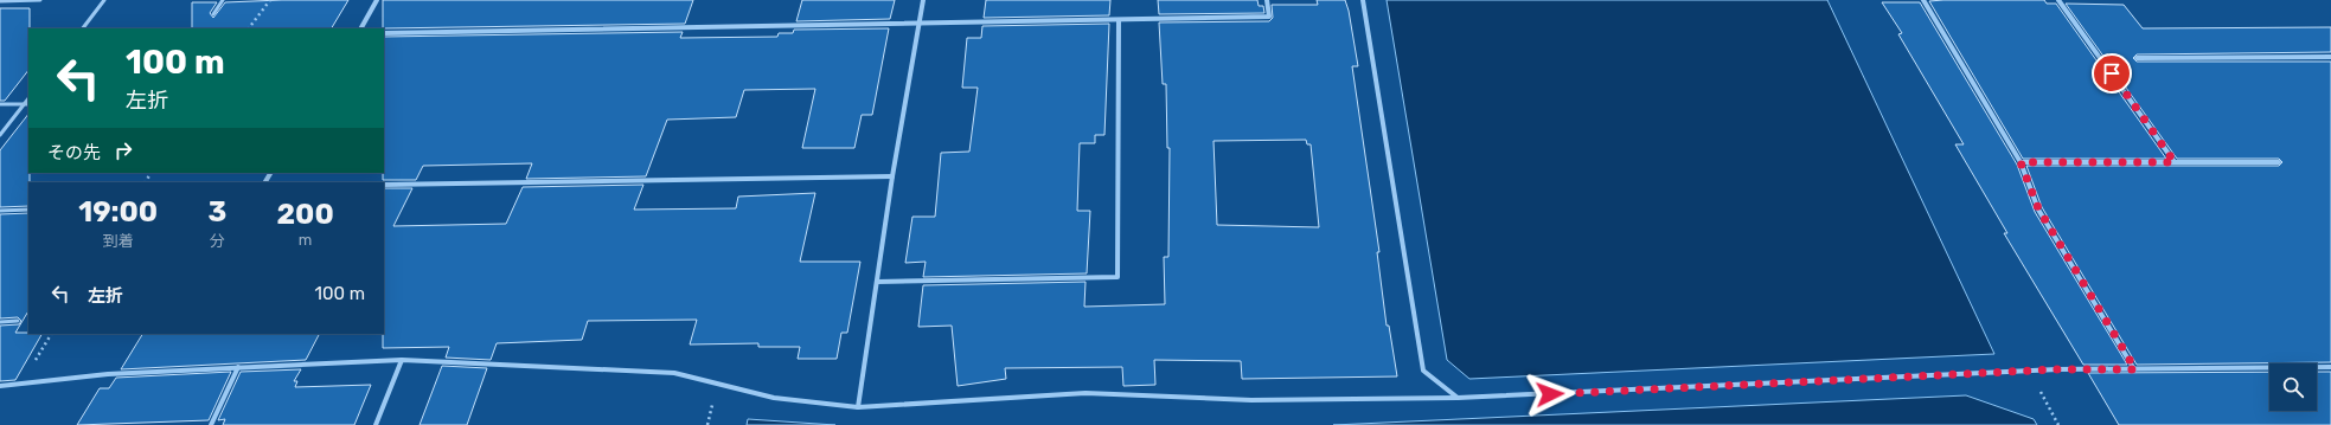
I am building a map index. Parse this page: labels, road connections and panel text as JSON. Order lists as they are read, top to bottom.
{
  "page": {
    "turn": ["100 m", "左折"],
    "then": "その先",
    "eta": [
      "19:00",
      "到着",
      "3",
      "分",
      "200",
      "m"
    ],
    "list": [
      {
        "name": "左折",
        "value": "100 m"
      }
    ]
  }
}
